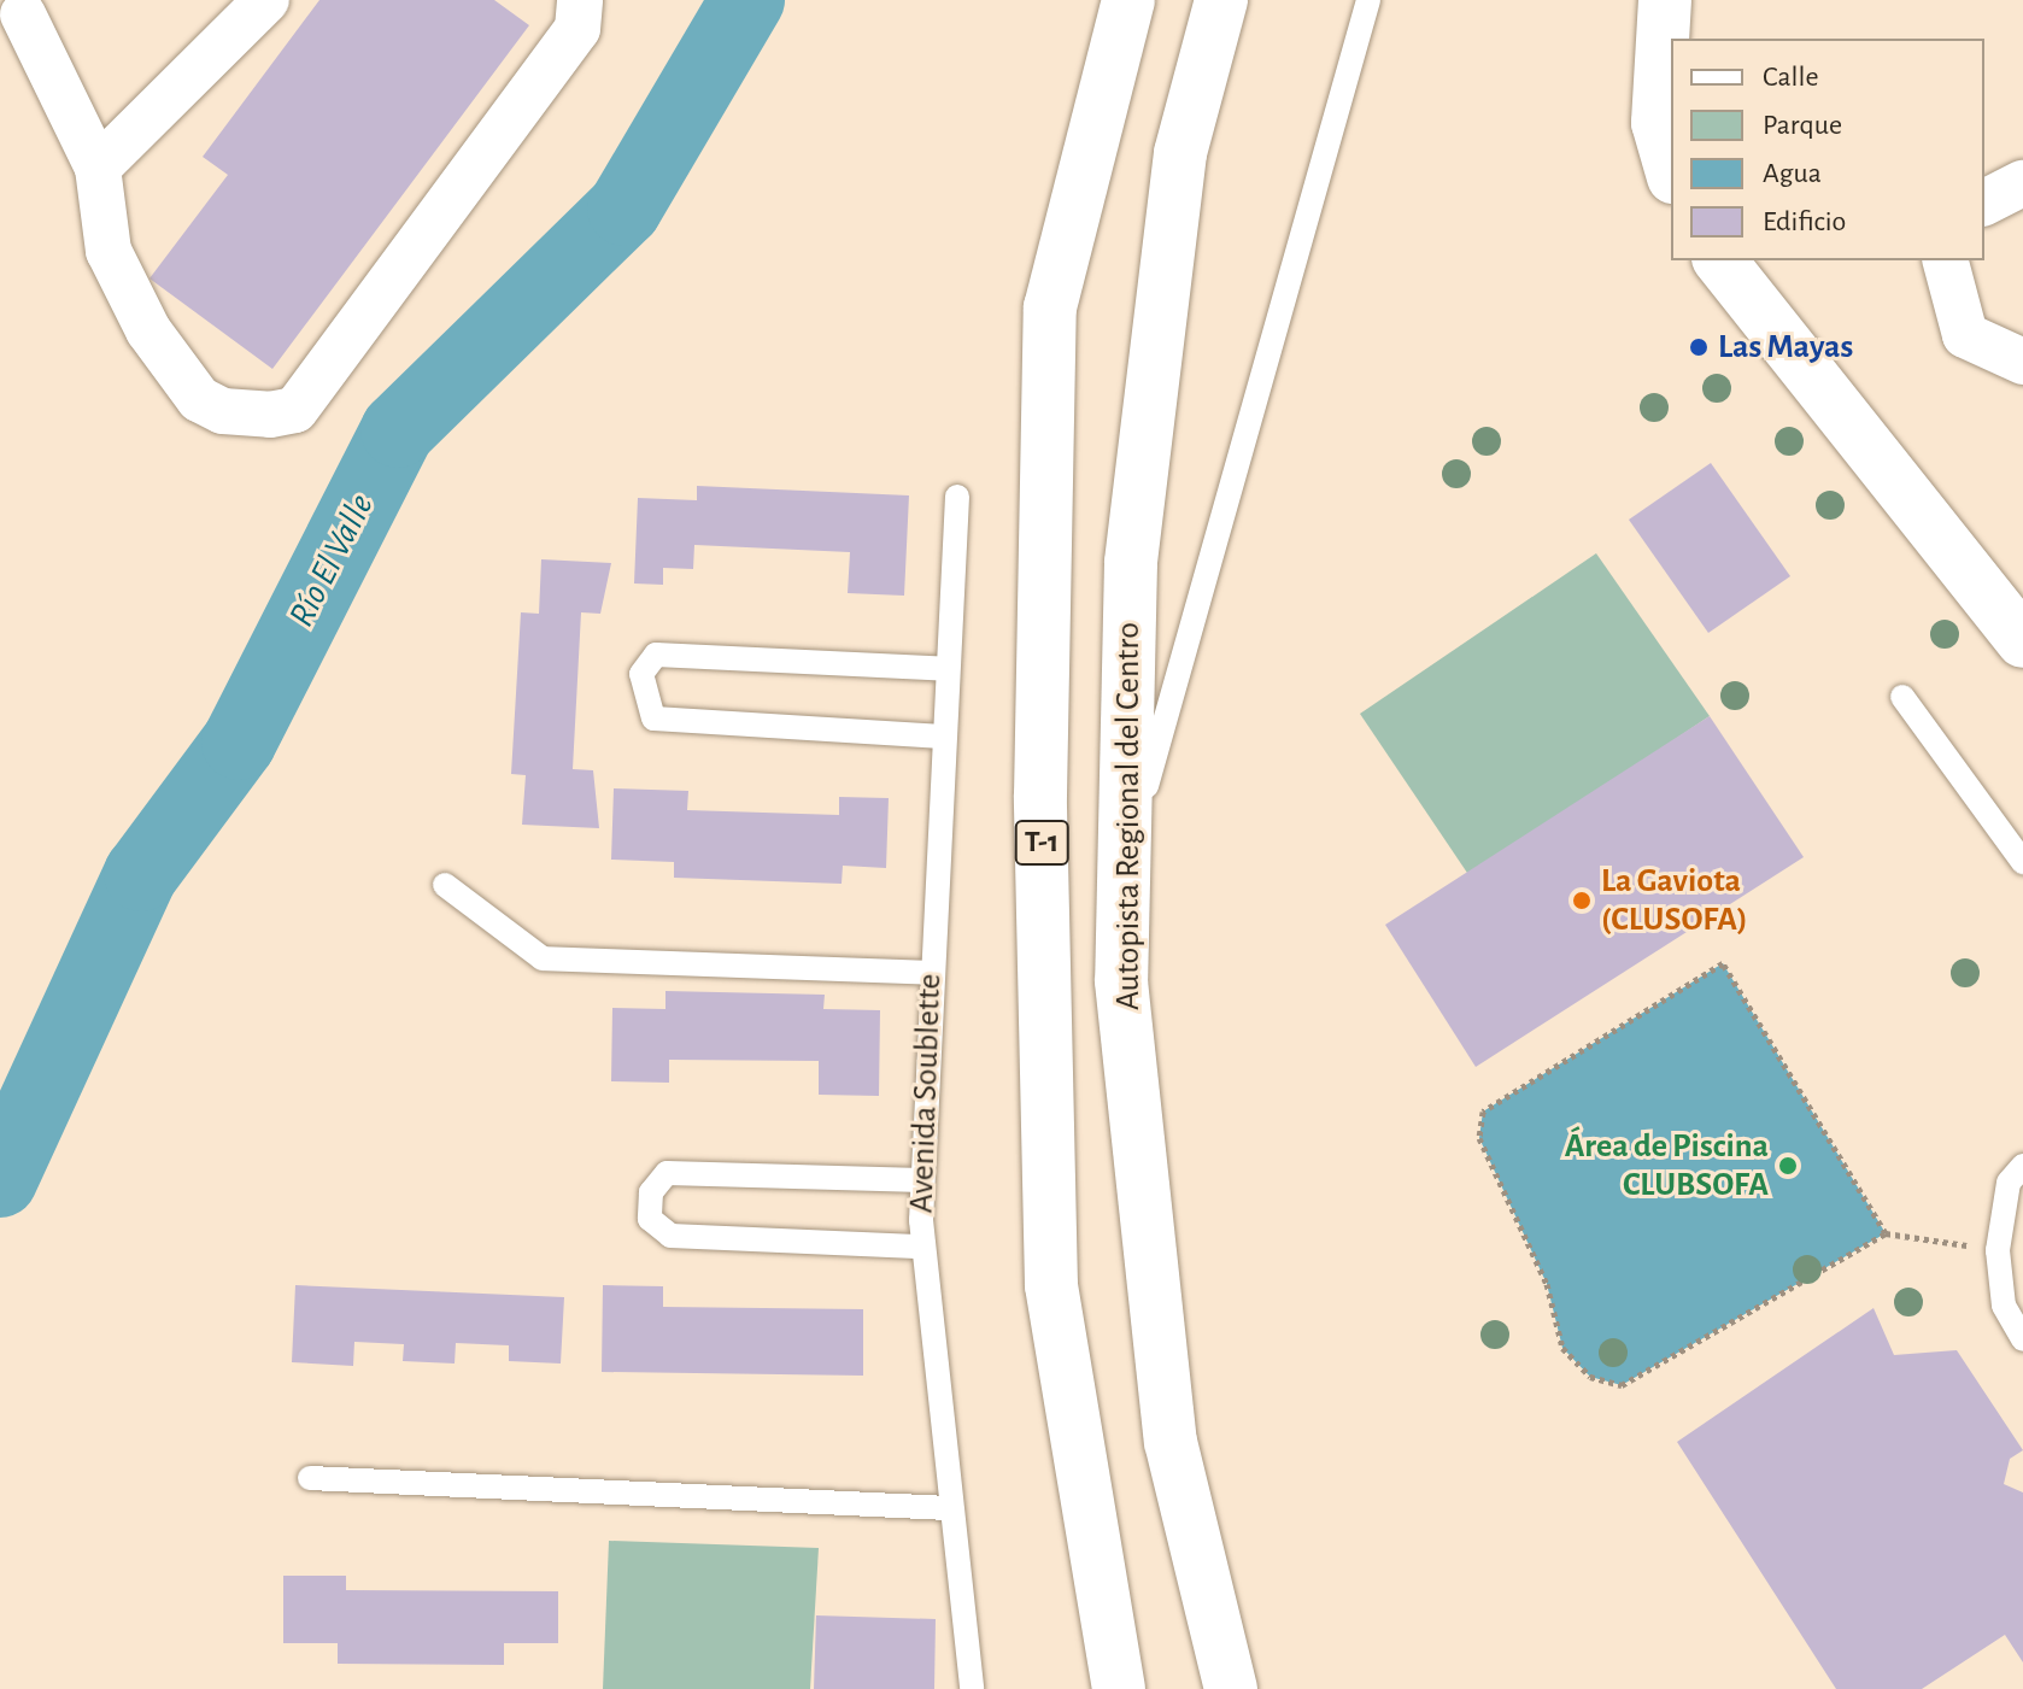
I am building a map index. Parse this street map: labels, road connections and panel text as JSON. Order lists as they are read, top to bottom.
{
  "streets": {
    "main road": ["Autopista Regional del Centro", "T-1"],
    "lane": ["Avenida Soublette"]
  },
  "water": ["Río El Valle"],
  "places": ["Las Mayas", "La Gaviota (CLUSOFA)", "Área de Piscina CLUBSOFA"],
  "legend": [
    "Calle",
    "Parque",
    "Agua",
    "Edificio"
  ]
}
